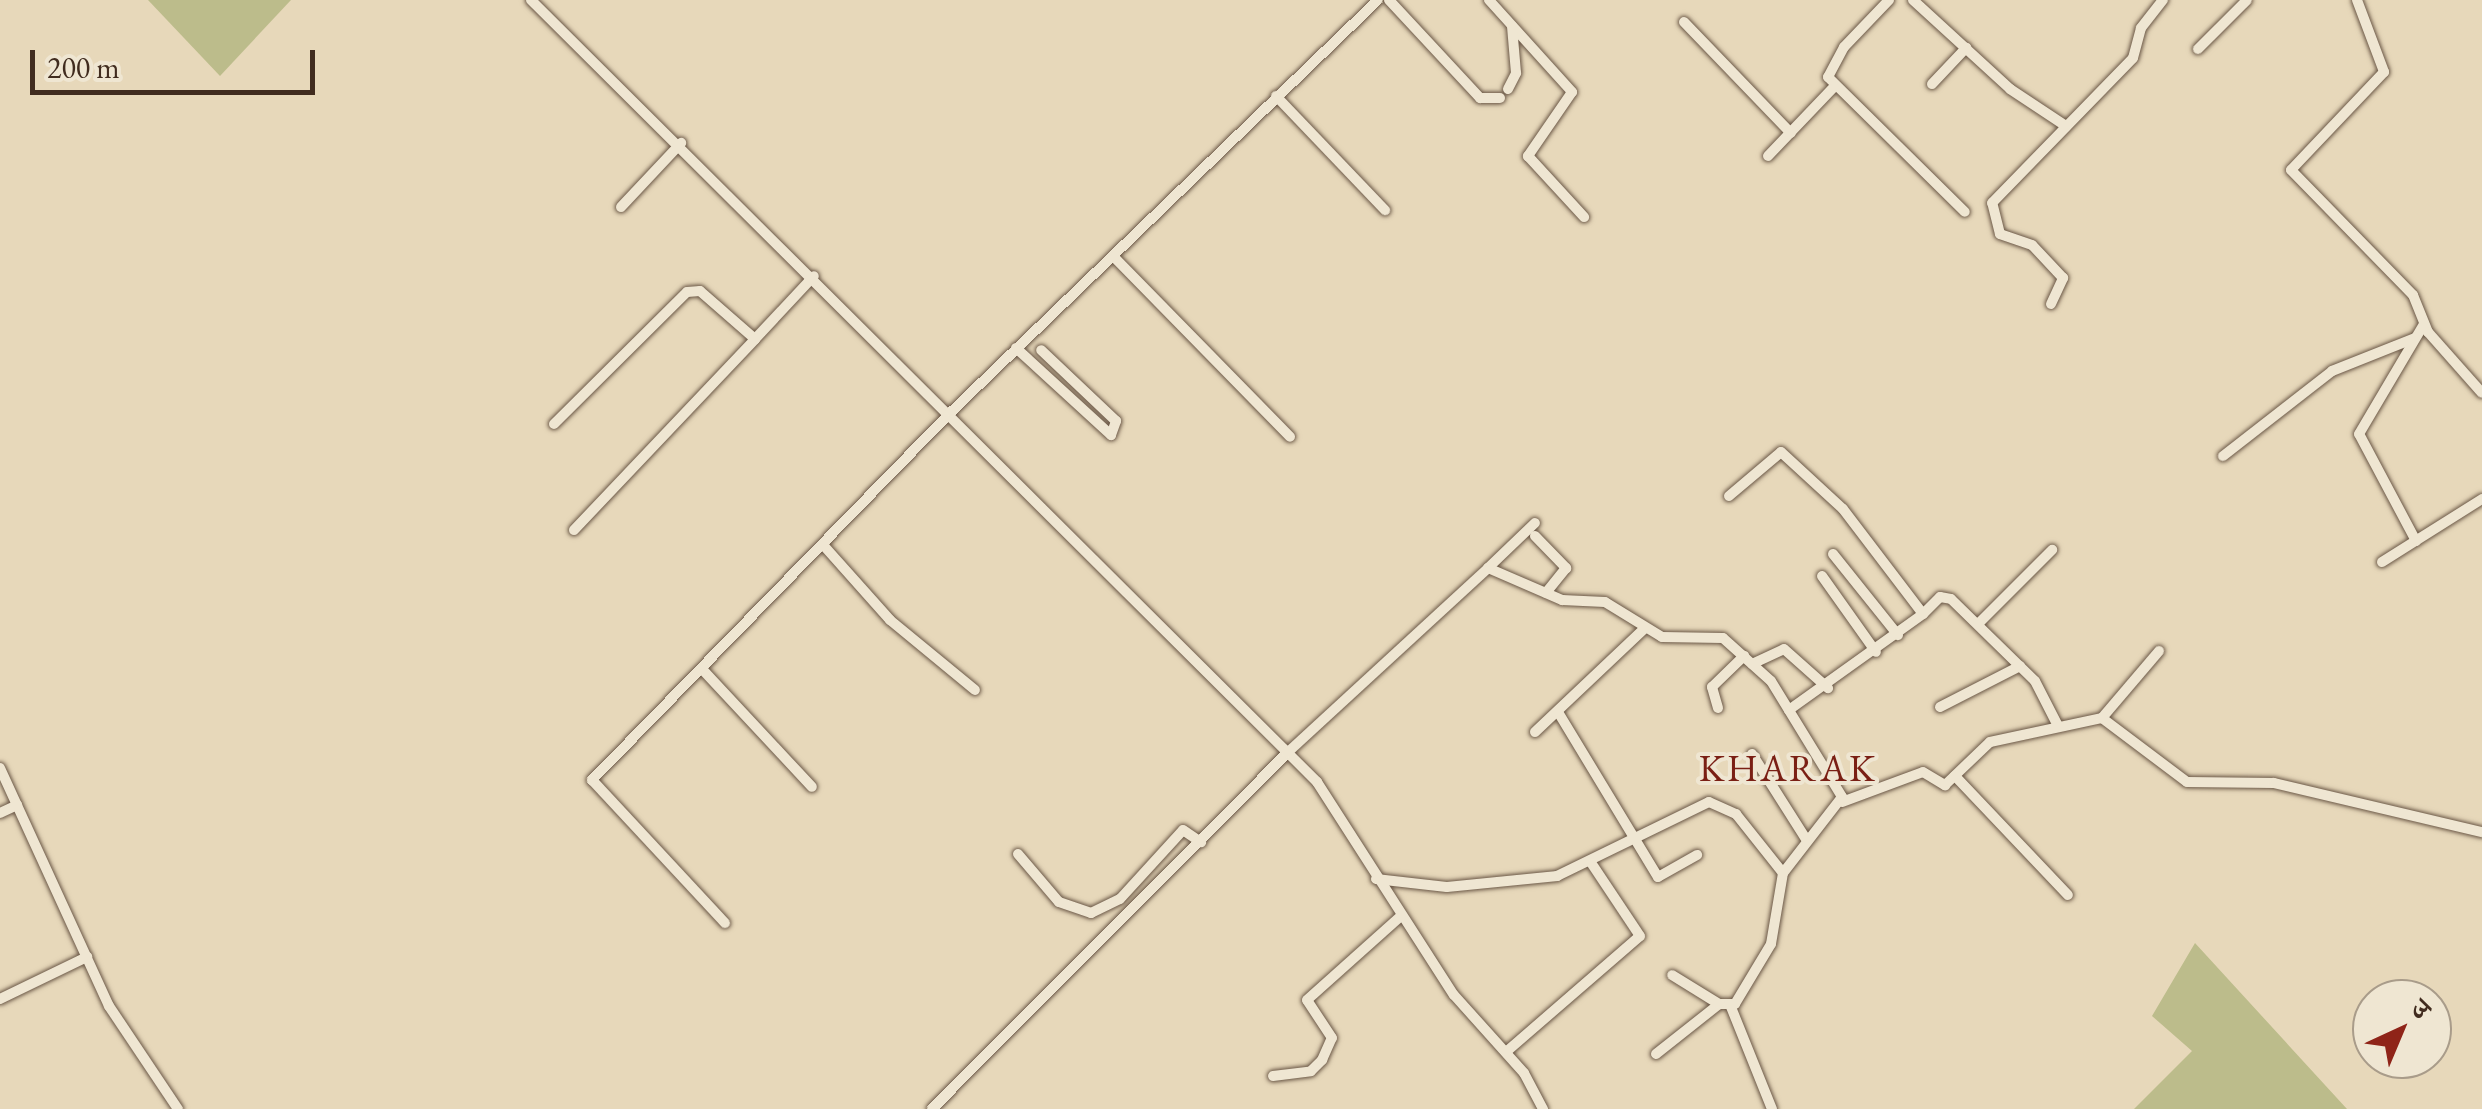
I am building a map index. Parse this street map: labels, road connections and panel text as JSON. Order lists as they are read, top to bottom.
{
  "districts": ["KHARAK"],
  "scale_bar": "200 m",
  "north": "top right"
}
